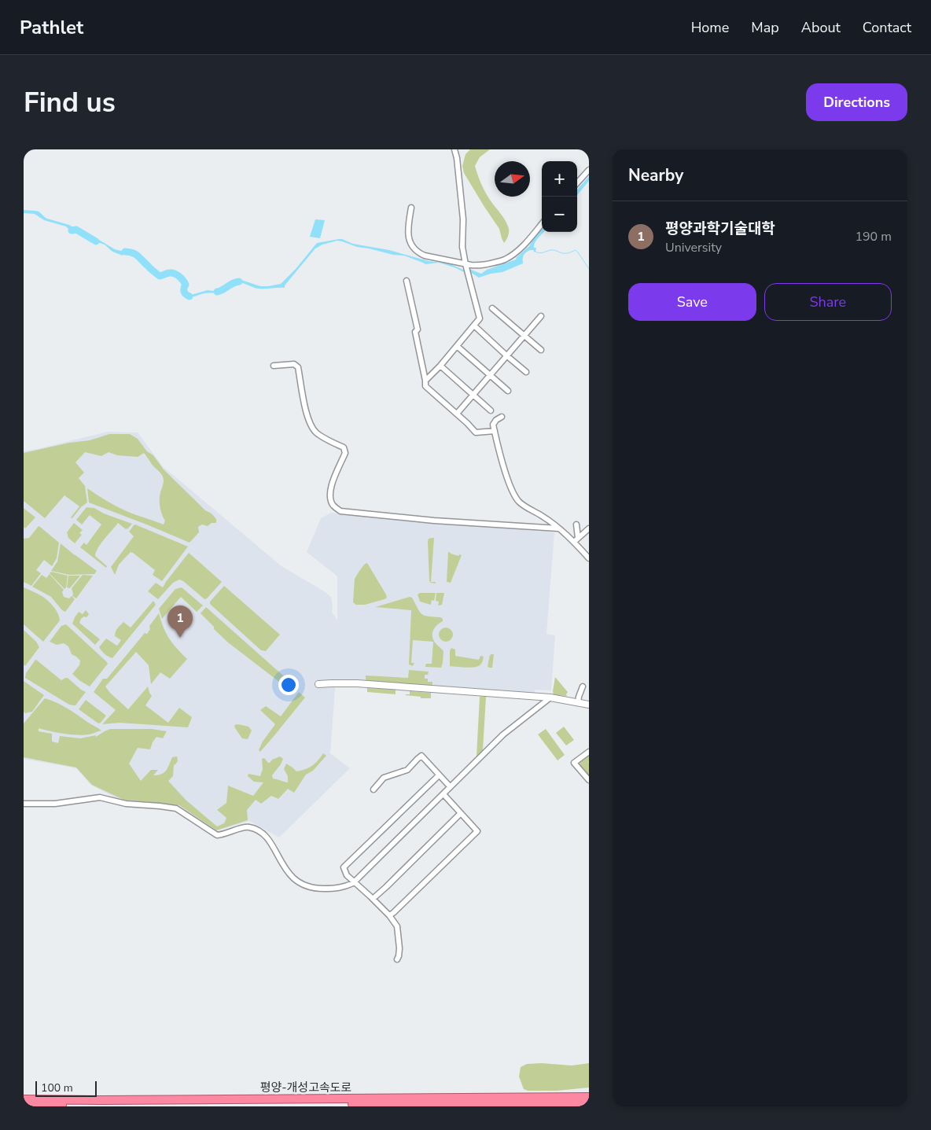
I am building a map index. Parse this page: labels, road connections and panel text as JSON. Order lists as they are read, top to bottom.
{
  "streets": {
    "highway": ["평양-개성고속도로"]
  },
  "scale_bar": "100 m",
  "north": "right",
  "page": {
    "header": "Pathlet",
    "nav": [
      "Home",
      "Map",
      "About",
      "Contact"
    ],
    "buttons": [
      "Directions",
      ["Save", "Share"]
    ],
    "title": "Find us",
    "heading": "Nearby",
    "map_buttons": ["+", "−"],
    "list": [
      {
        "mark": "1",
        "name": "평양과학기술대학",
        "note": "University",
        "value": "190 m"
      }
    ],
    "pins": "1",
    "scale": "100 m"
  }
}
